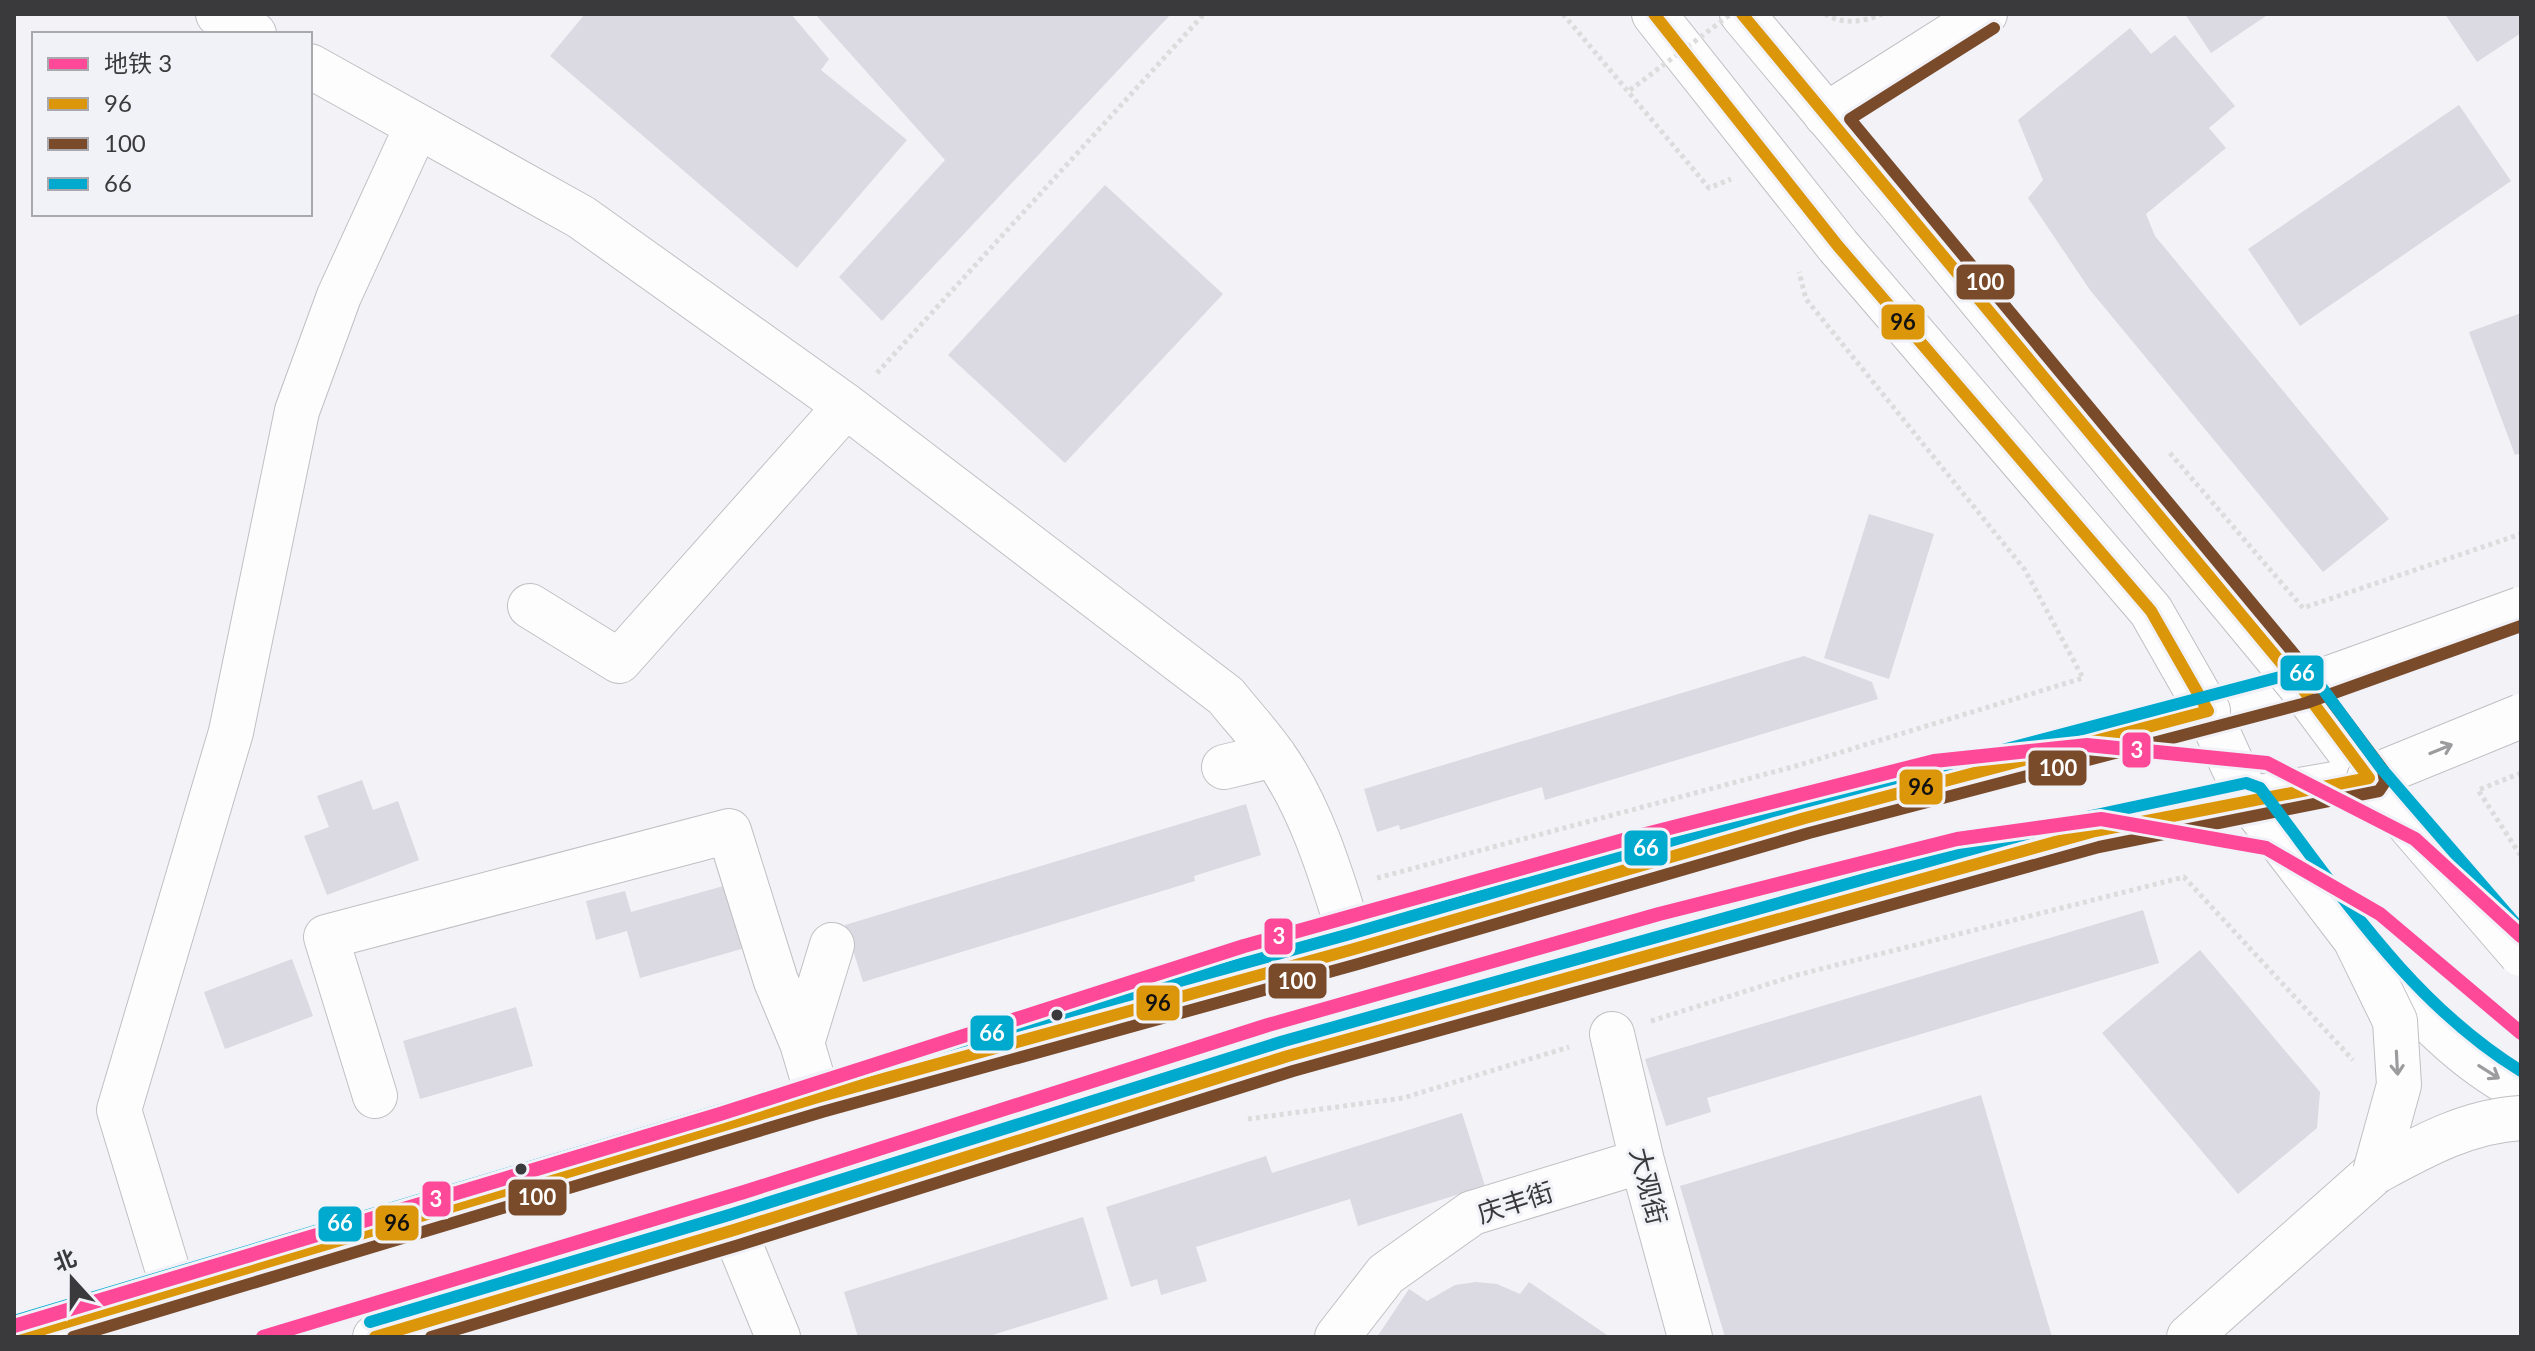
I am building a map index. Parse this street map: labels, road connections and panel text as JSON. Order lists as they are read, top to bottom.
{
  "streets": {
    "main road": ["大观街", "庆丰街"]
  },
  "crossings": [
    ["大观街", "庆丰街"]
  ],
  "lines": [
    "transit line 96",
    "transit line 100",
    "transit line 66",
    "metro line 3"
  ],
  "legend": [
    "地铁 3",
    "96",
    "100",
    "66"
  ],
  "north": "top"
}
